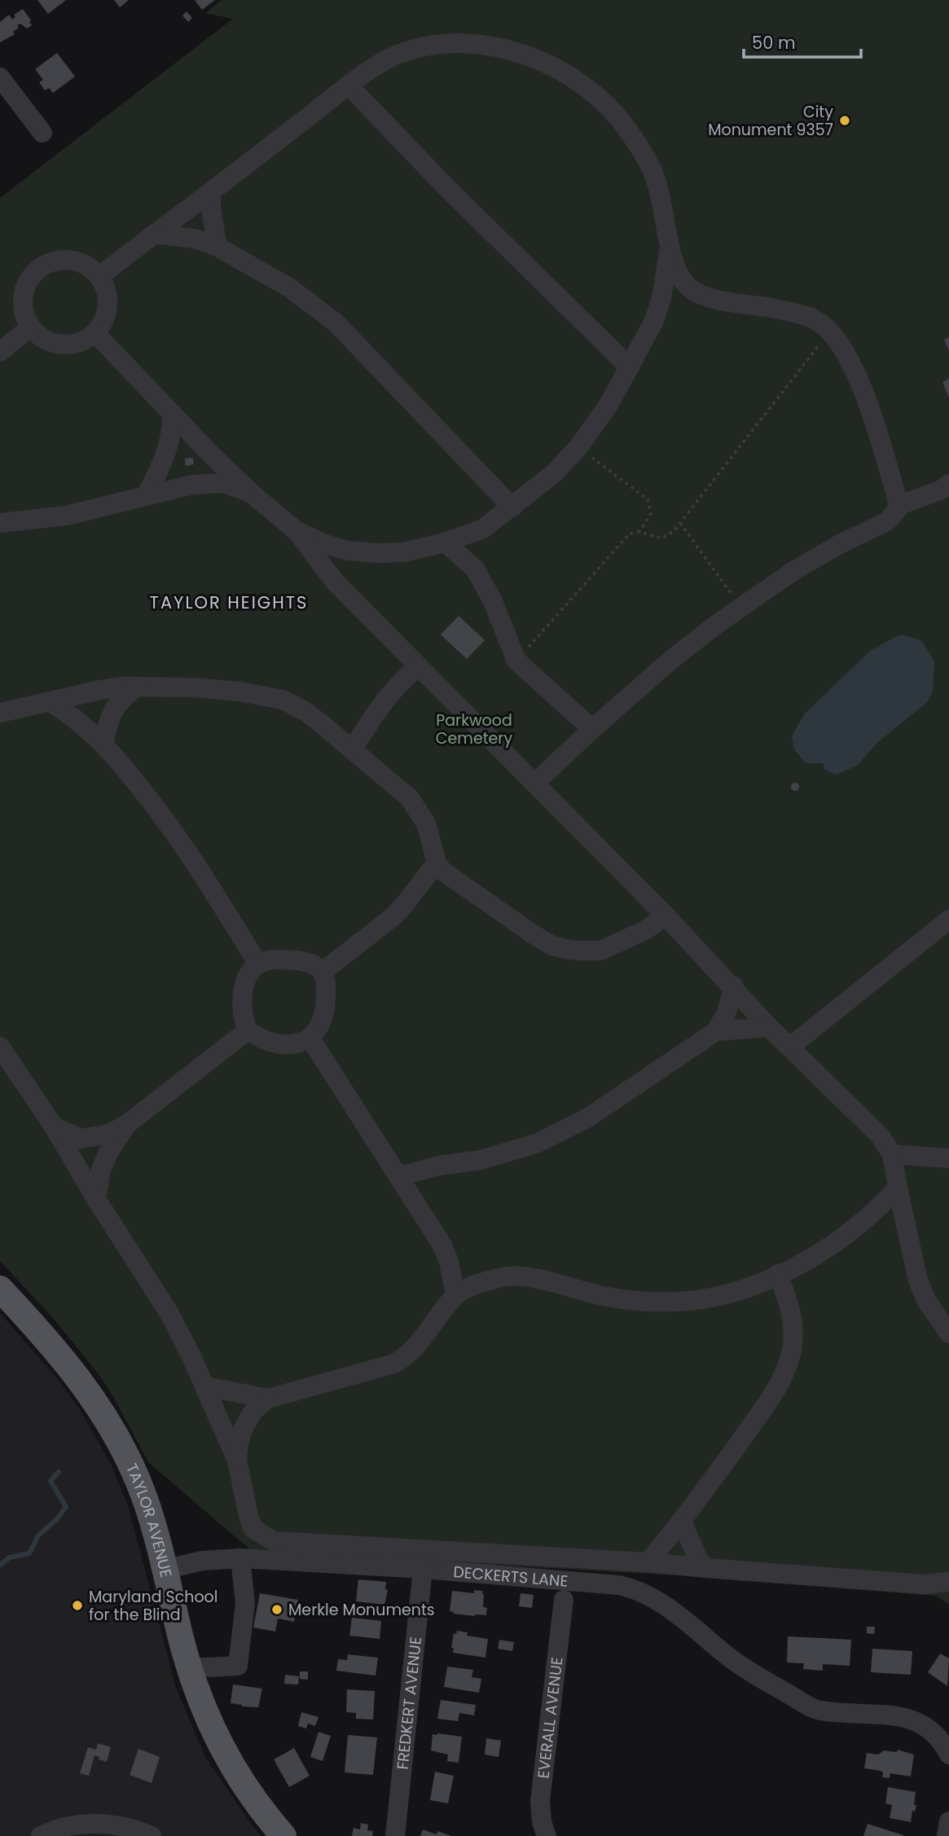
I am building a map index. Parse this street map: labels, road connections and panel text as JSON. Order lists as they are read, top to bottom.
{
  "streets": {
    "main road": ["TAYLOR AVENUE"],
    "street": ["DECKERTS LANE", "FREDKERT AVENUE", "EVERALL AVENUE"]
  },
  "crossings": [
    ["TAYLOR AVENUE", "DECKERTS LANE"],
    ["DECKERTS LANE", "FREDKERT AVENUE"]
  ],
  "districts": ["TAYLOR HEIGHTS"],
  "parks": ["Parkwood Cemetery"],
  "places": ["City Monument 9357", "Maryland School for the Blind", "Merkle Monuments"],
  "scale_bar": "50 m"
}
